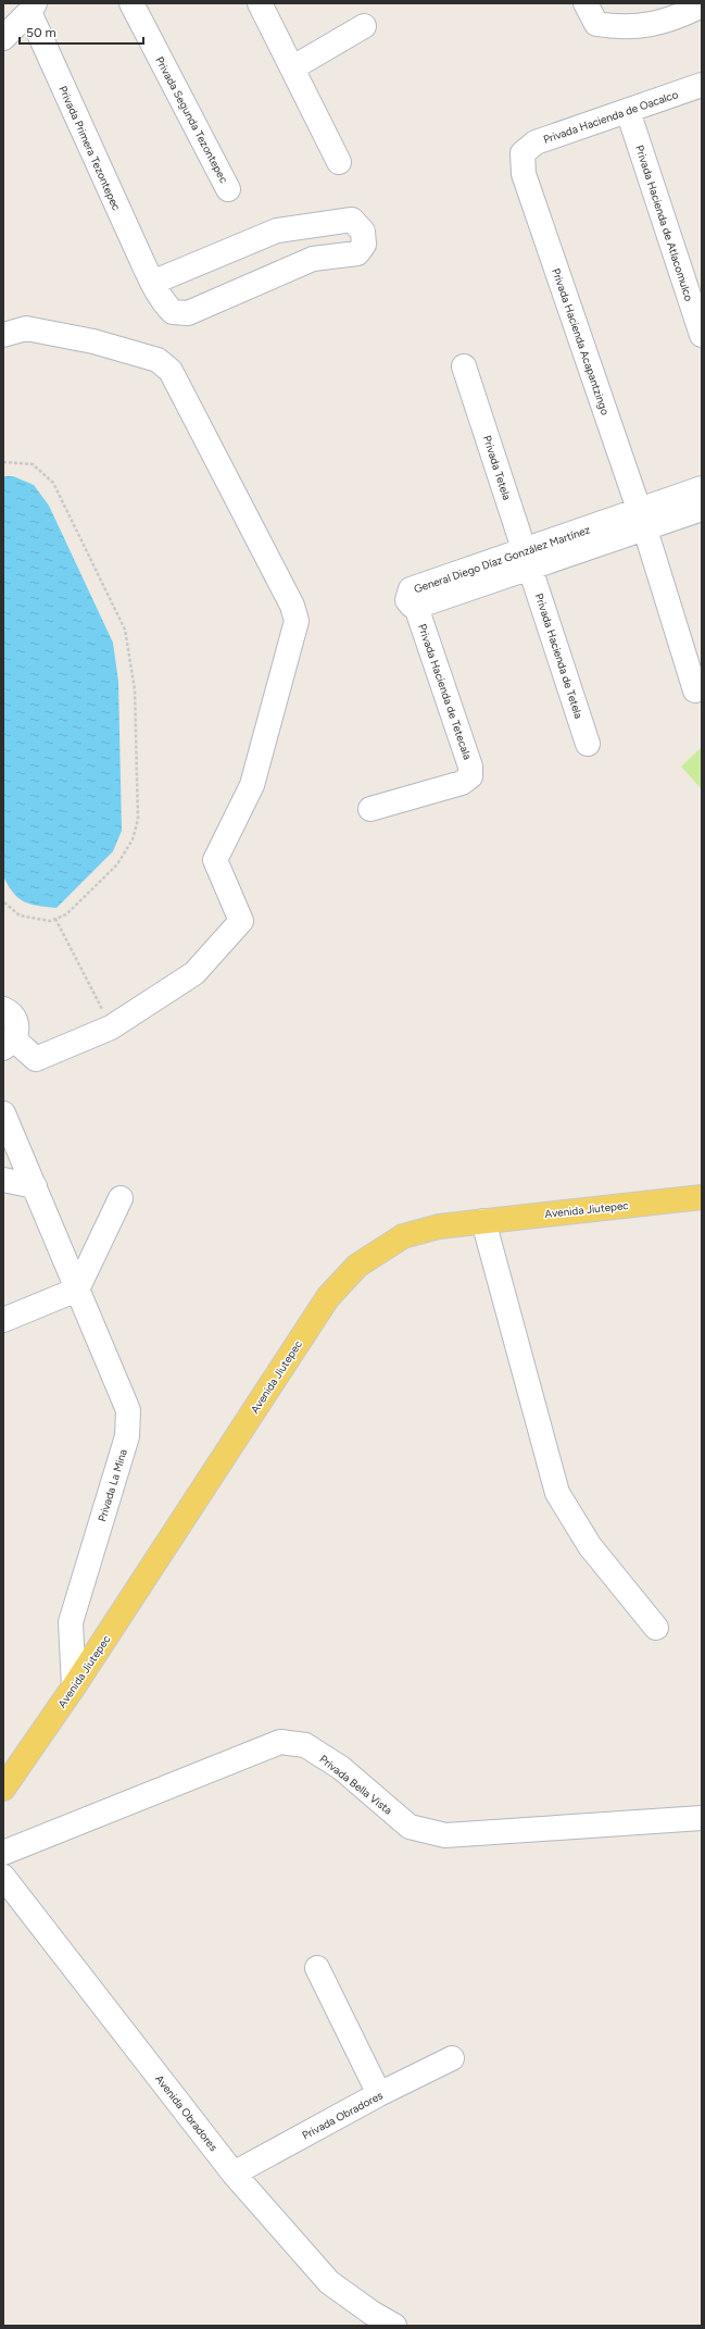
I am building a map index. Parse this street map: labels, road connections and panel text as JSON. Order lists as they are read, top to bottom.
{
  "streets": {
    "main road": ["Avenida Jiutepec"],
    "street": [
      "Privada Hacienda de Oacalco",
      "Privada Segunda Tezontepec",
      "Privada Primera Tezontepec",
      "Privada Hacienda de Atlacomulco",
      "Privada Hacienda Acapantzingo",
      "Privada Tetela",
      "General Diego Díaz González Martínez",
      "Privada Hacienda de Tetela",
      "Privada Hacienda de Tetecala",
      "Privada La Mina",
      "Privada Bella Vista",
      "Avenida Obradores",
      "Privada Obradores"
    ]
  },
  "crossings": [
    ["Privada Hacienda de Oacalco", "Privada Hacienda de Atlacomulco"],
    ["Privada Hacienda de Oacalco", "Privada Hacienda Acapantzingo"],
    ["Privada Hacienda Acapantzingo", "General Diego Díaz González Martínez"],
    ["Privada Tetela", "General Diego Díaz González Martínez"],
    ["Privada Tetela", "Privada Hacienda de Tetela"],
    ["General Diego Díaz González Martínez", "Privada Hacienda de Tetela"],
    ["General Diego Díaz González Martínez", "Privada Hacienda de Tetecala"],
    ["Avenida Jiutepec", "Privada La Mina"],
    ["Avenida Obradores", "Privada Obradores"]
  ],
  "scale_bar": "50 m"
}
